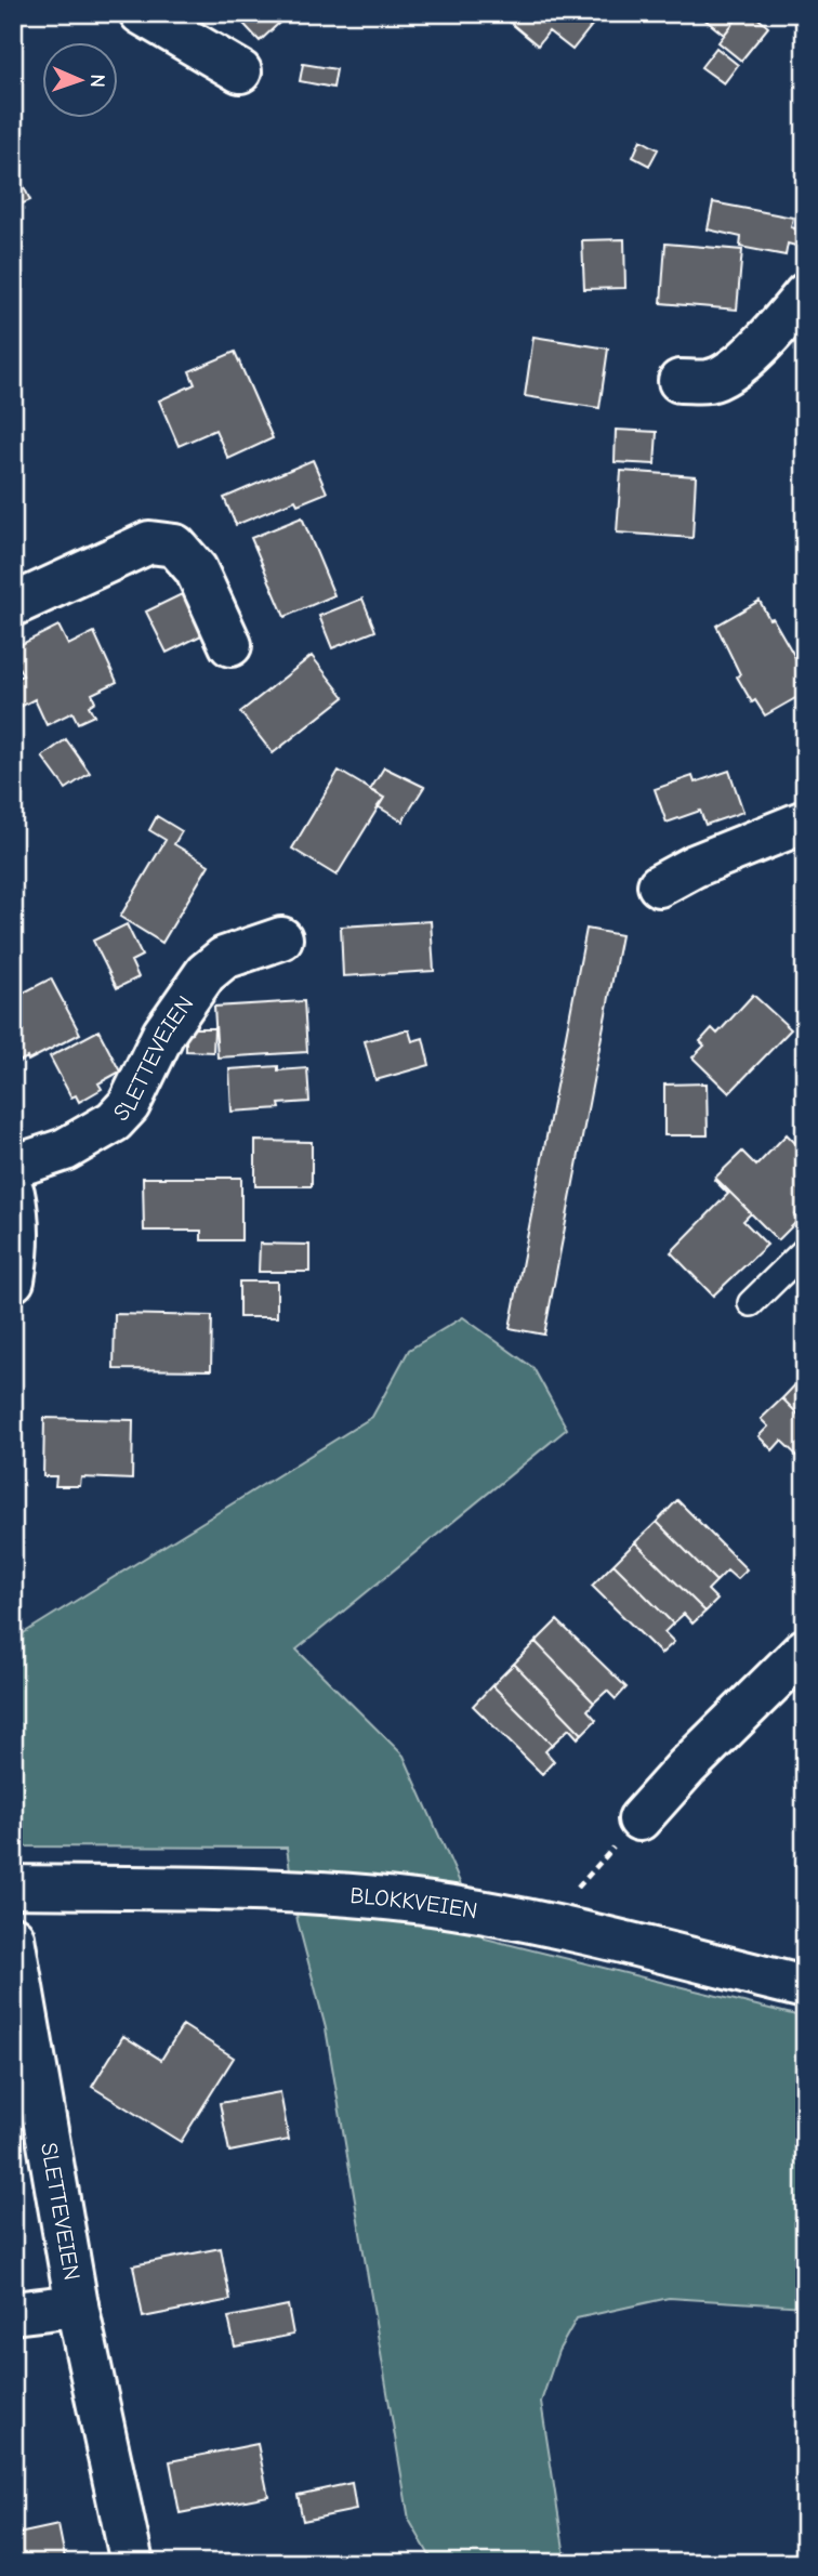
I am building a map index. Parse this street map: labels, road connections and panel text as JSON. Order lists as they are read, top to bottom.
{
  "streets": {
    "street": ["SLETTEVEIEN", "BLOKKVEIEN"]
  },
  "north": "right"
}
